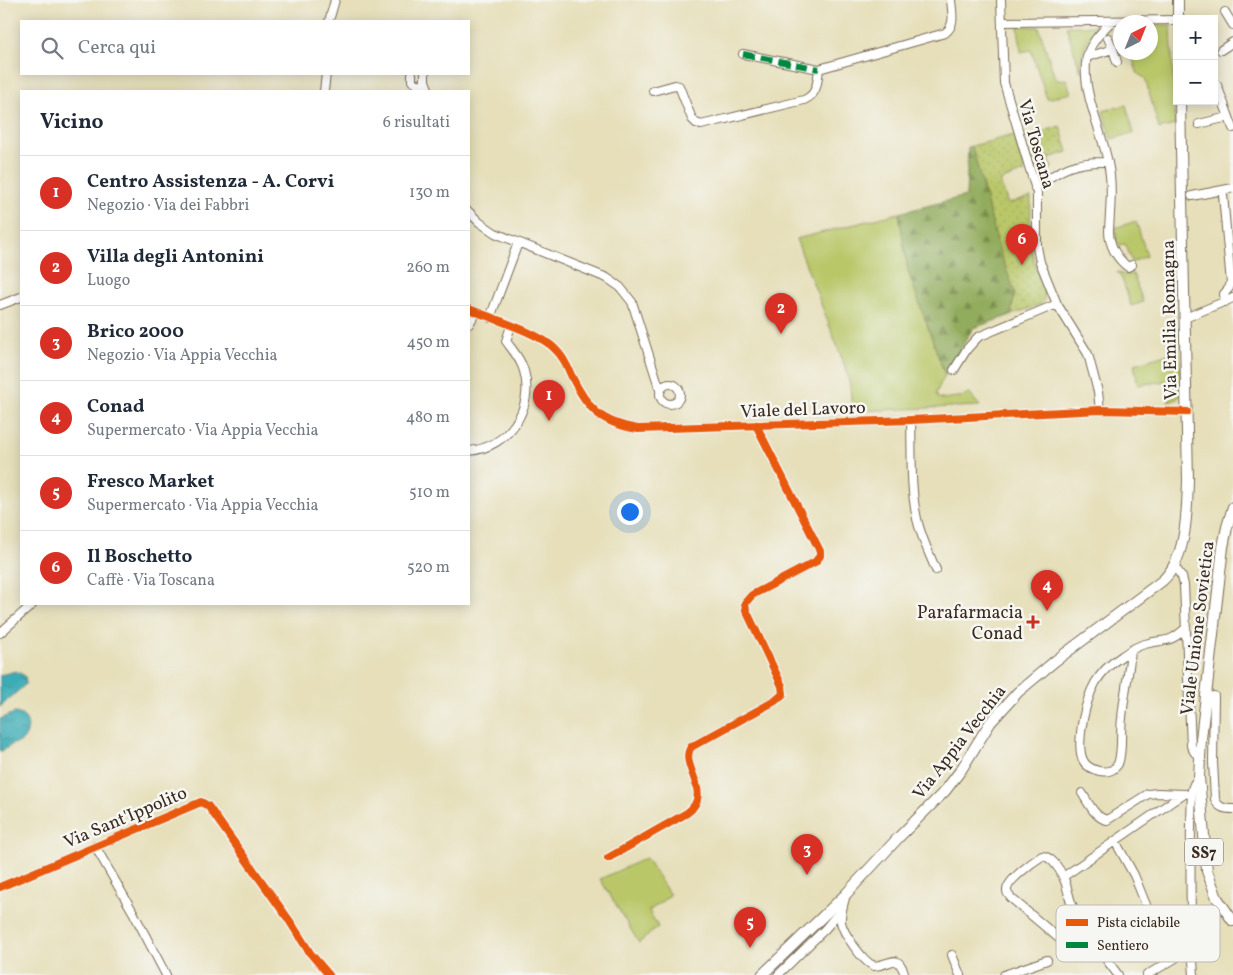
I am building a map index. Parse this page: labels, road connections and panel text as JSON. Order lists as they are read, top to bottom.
{
  "streets": {
    "main road": [
      "Via Emilia Romagna",
      "Viale Unione Sovietica",
      "Via Appia Vecchia",
      "SS7"
    ],
    "street": ["Via Toscana", "Viale del Lavoro", "Via Sant'Ippolito"]
  },
  "crossings": [
    ["Via Toscana", "Viale del Lavoro"],
    ["Via Emilia Romagna", "Viale del Lavoro"],
    ["Via Emilia Romagna", "Via Appia Vecchia"],
    ["Viale Unione Sovietica", "SS7"]
  ],
  "places": {
    "health": ["Parafarmacia Conad"]
  },
  "legend": ["Pista ciclabile", "Sentiero"],
  "north": "top right",
  "page": {
    "map_buttons": ["+", "−"],
    "search": "Cerca qui",
    "heading": ["Vicino", "6 risultati"],
    "list": [
      {
        "mark": "1",
        "name": "Centro Assistenza - A. Corvi",
        "note": "Negozio · Via dei Fabbri",
        "value": "130 m"
      },
      {
        "mark": "2",
        "name": "Villa degli Antonini",
        "note": "Luogo",
        "value": "260 m"
      },
      {
        "mark": "3",
        "name": "Brico 2000",
        "note": "Negozio · Via Appia Vecchia",
        "value": "450 m"
      },
      {
        "mark": "4",
        "name": "Conad",
        "note": "Supermercato · Via Appia Vecchia",
        "value": "480 m"
      },
      {
        "mark": "5",
        "name": "Fresco Market",
        "note": "Supermercato · Via Appia Vecchia",
        "value": "510 m"
      },
      {
        "mark": "6",
        "name": "Il Boschetto",
        "note": "Caffè · Via Toscana",
        "value": "520 m"
      }
    ],
    "pins": [
      "6",
      "2",
      "1",
      "4",
      "3",
      "5"
    ]
  }
}
